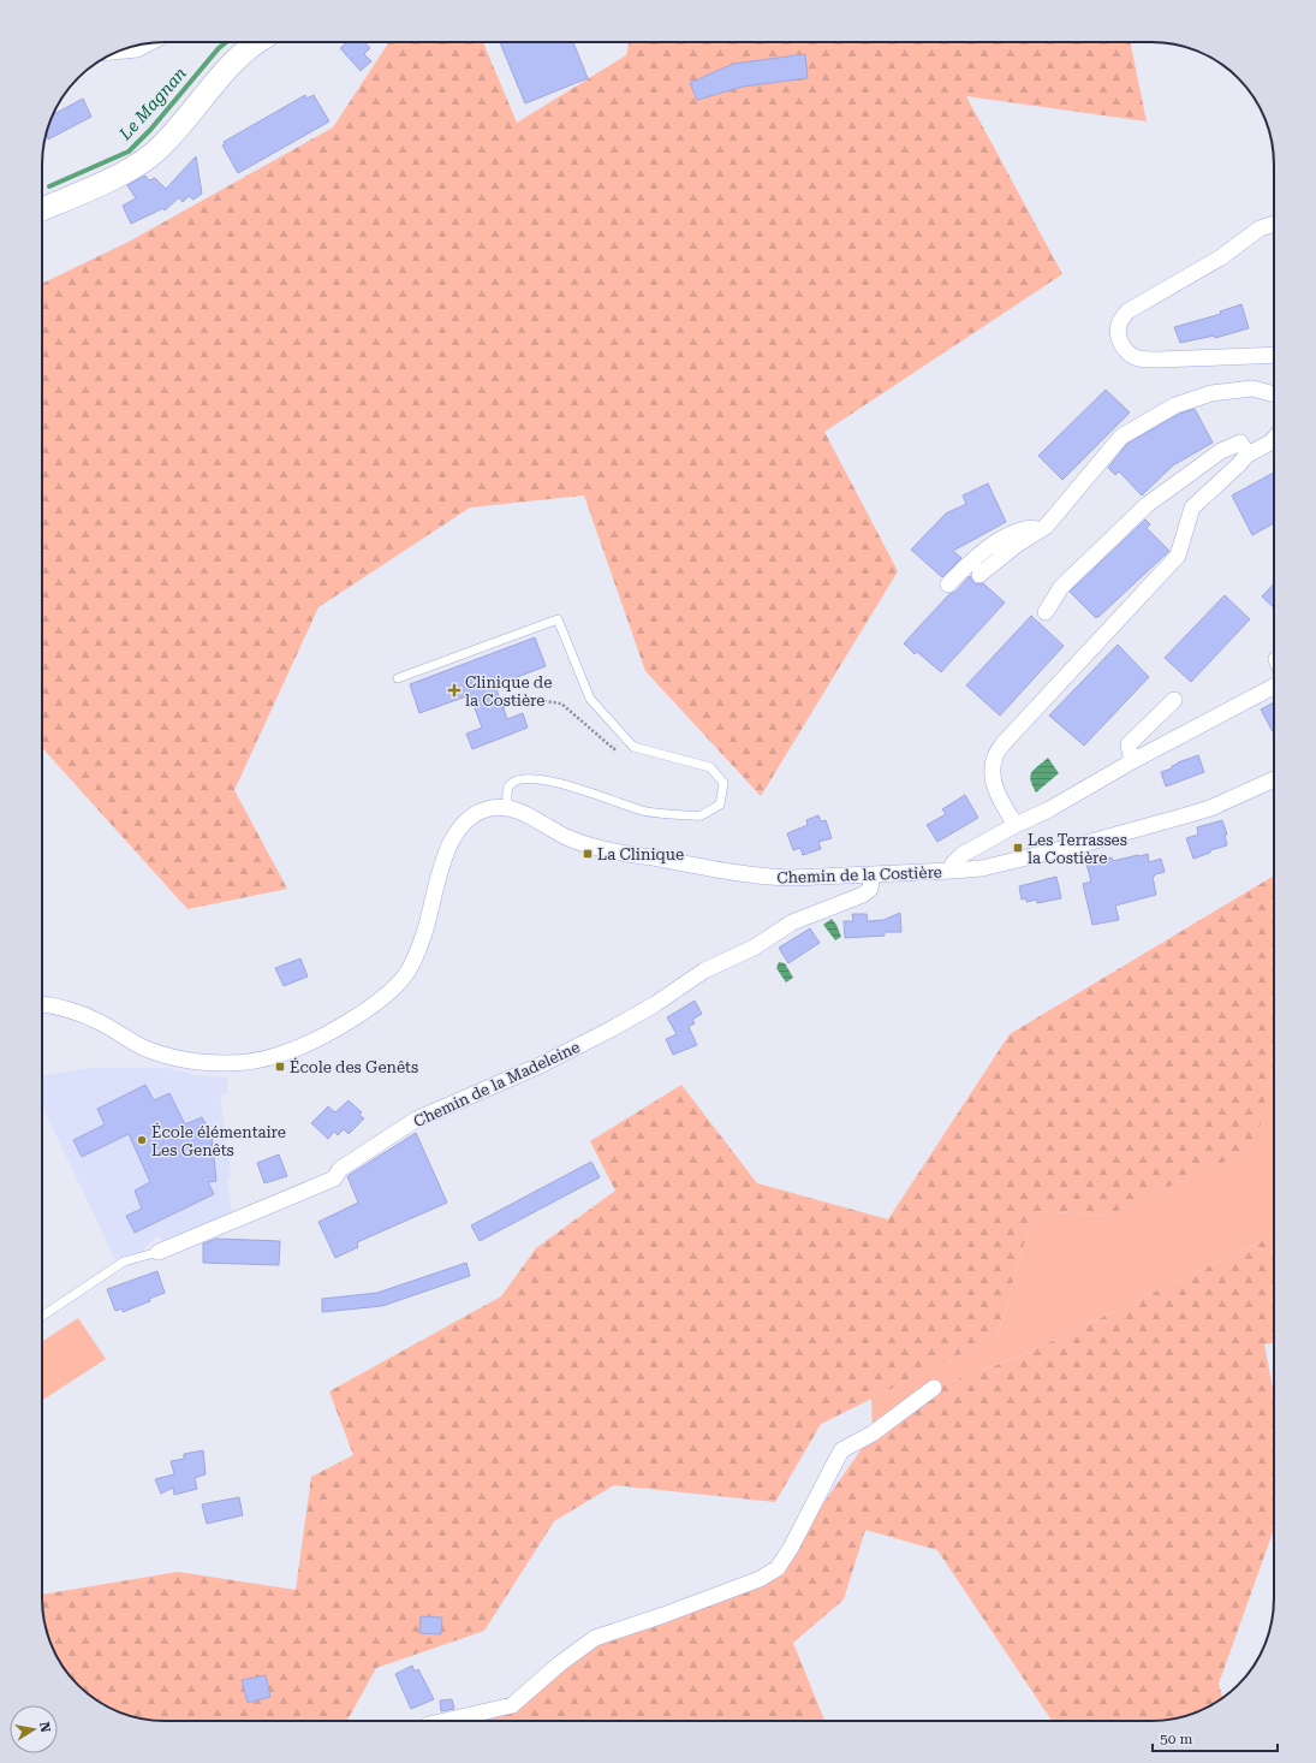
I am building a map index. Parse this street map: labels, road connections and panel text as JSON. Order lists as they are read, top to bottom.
{
  "streets": {
    "street": ["Chemin de la Costière", "Chemin de la Madeleine"]
  },
  "crossings": [
    ["Chemin de la Costière", "Chemin de la Madeleine"]
  ],
  "water": ["Le Magnan"],
  "places": {
    "health": ["Clinique de la Costière"],
    "transit": ["Les Terrasses la Costière", "La Clinique", "École des Genêts"],
    "other": ["École élémentaire Les Genêts"]
  },
  "scale_bar": "50 m",
  "north": "right"
}
